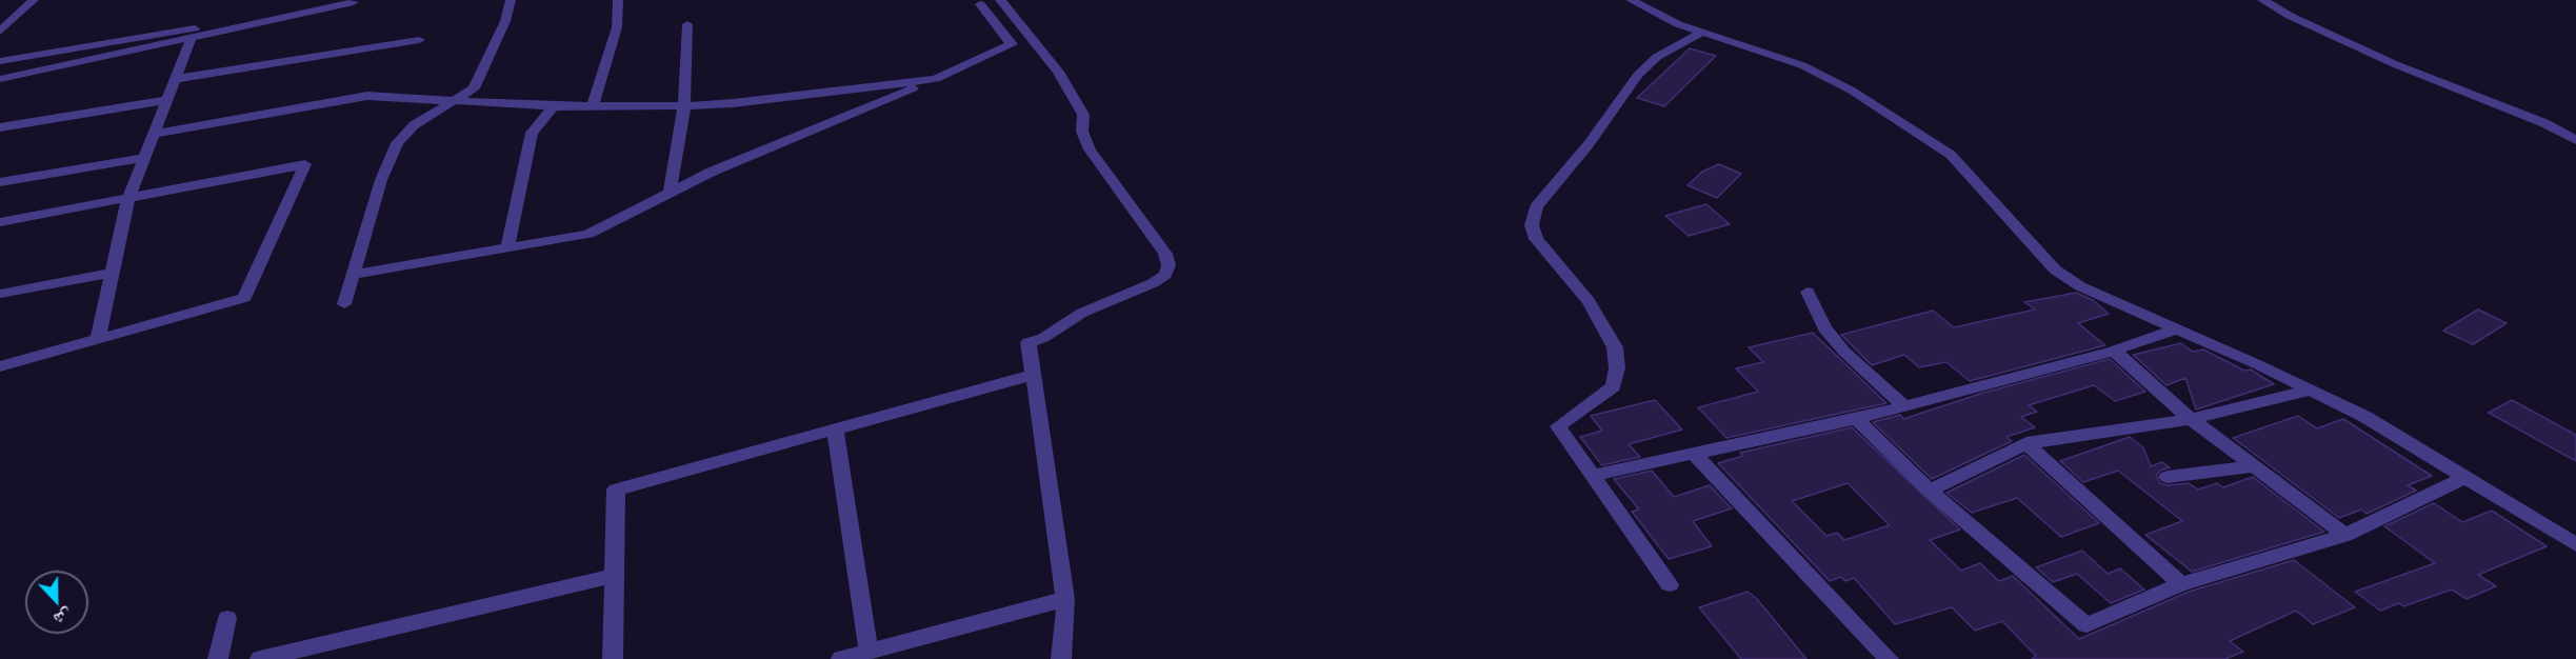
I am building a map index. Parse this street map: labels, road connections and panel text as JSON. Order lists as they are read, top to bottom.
{
  "north": "bottom"
}
